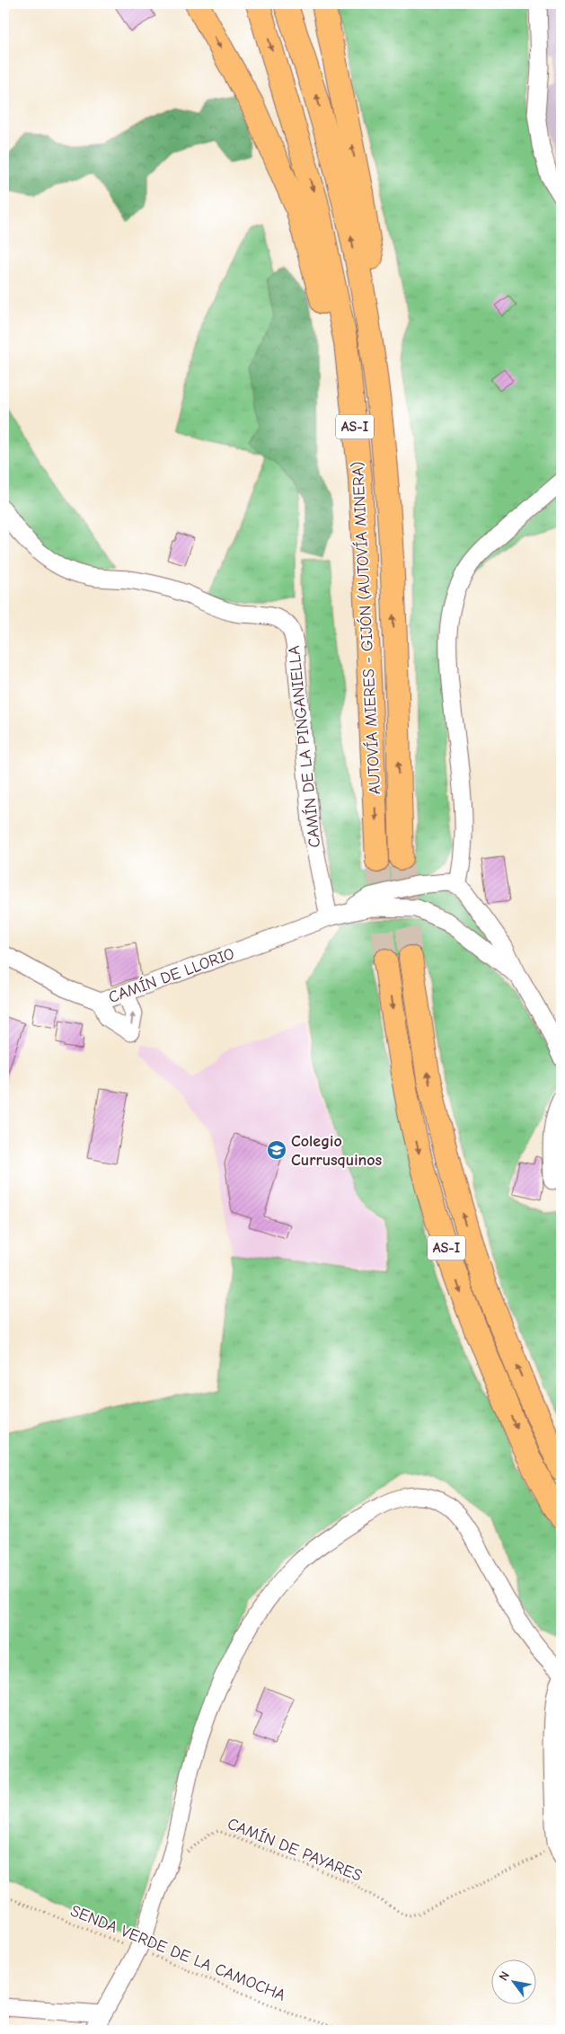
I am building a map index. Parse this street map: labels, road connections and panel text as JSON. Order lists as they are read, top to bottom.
{
  "streets": {
    "highway": ["AS-I", "AUTOVÍA MIERES - GIJÓN (AUTOVÍA MINERA)"],
    "street": ["CAMÍN DE LA PINGANIELLA", "CAMÍN DE LLORIO"],
    "path": ["CAMÍN DE PAYARES", "SENDA VERDE DE LA CAMOCHA"]
  },
  "crossings": [
    ["CAMÍN DE LA PINGANIELLA", "CAMÍN DE LLORIO"]
  ],
  "places": {
    "school or university": ["Colegio Currusquinos"]
  },
  "north": "top left"
}
